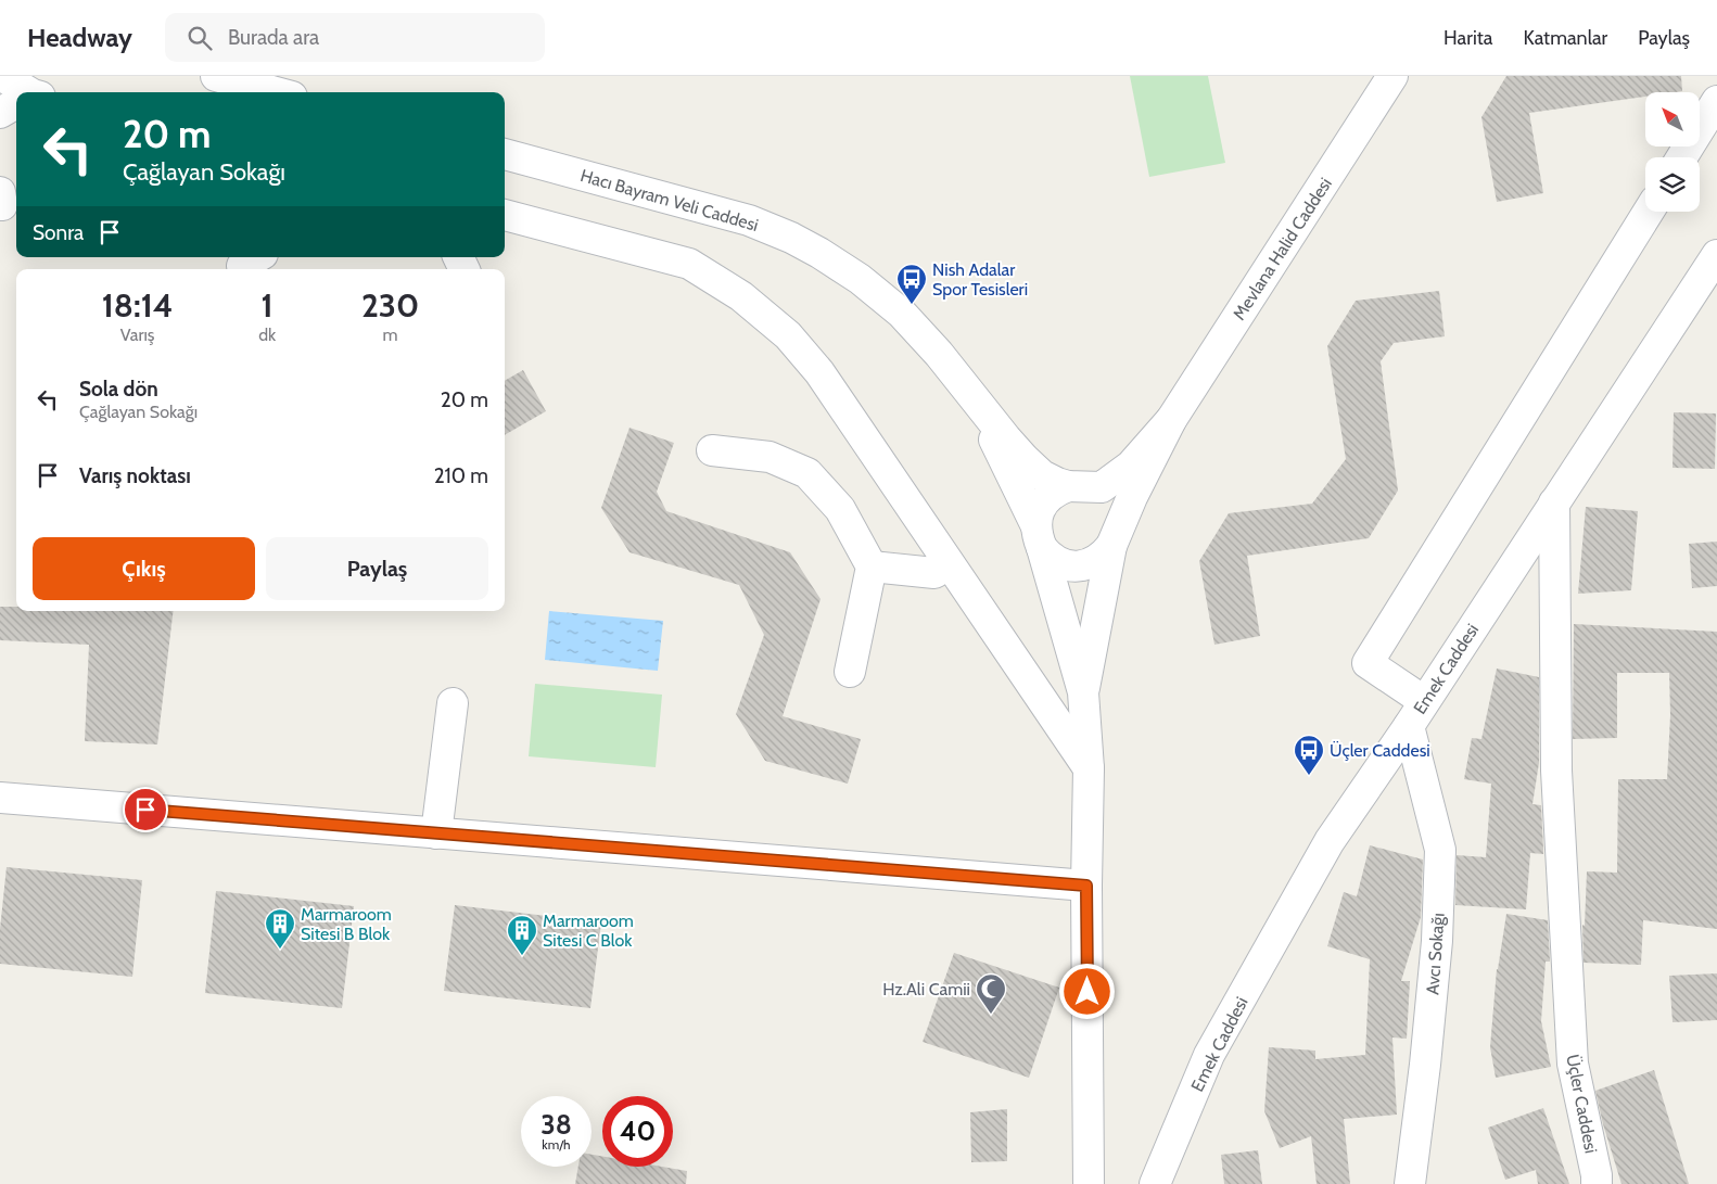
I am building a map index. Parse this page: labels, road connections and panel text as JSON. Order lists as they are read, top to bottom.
{
  "streets": {
    "street": [
      "Hacı Bayram Veli Caddesi",
      "Mevlana Halid Caddesi",
      "Emek Caddesi",
      "Avcı Sokağı",
      "Üçler Caddesi"
    ]
  },
  "crossings": [
    ["Emek Caddesi", "Avcı Sokağı"],
    ["Emek Caddesi", "Üçler Caddesi"]
  ],
  "places": {
    "bus stop": ["Nish Adalar Spor Tesisleri", "Üçler Caddesi"],
    "building": ["Marmaroom Sitesi B Blok", "Marmaroom Sitesi C Blok"],
    "mosque": ["Hz.Ali Camii"]
  },
  "north": "top left",
  "page": {
    "header": "Headway",
    "search": "Burada ara",
    "nav": ["Harita", "Katmanlar", "Paylaş"],
    "turn": ["20 m", "Çağlayan Sokağı"],
    "then": "Sonra",
    "eta": [
      "18:14",
      "Varış",
      "1",
      "dk",
      "230",
      "m"
    ],
    "list": [
      {
        "name": "Sola dön",
        "note": "Çağlayan Sokağı",
        "value": "20 m"
      },
      {
        "name": "Varış noktası",
        "value": "210 m"
      }
    ],
    "buttons": ["Çıkış", "Paylaş"],
    "speed": "38 km/h",
    "limit": "40"
  }
}
